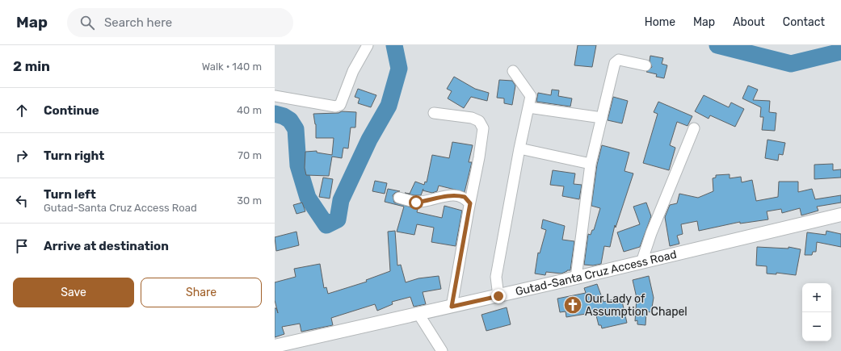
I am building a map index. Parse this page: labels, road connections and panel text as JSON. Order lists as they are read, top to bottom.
{
  "streets": {
    "main road": ["Gutad-Santa Cruz Access Road"]
  },
  "places": {
    "church": ["Our Lady of Assumption Chapel"]
  },
  "page": {
    "header": "Map",
    "search": "Search here",
    "nav": [
      "Home",
      "Map",
      "About",
      "Contact"
    ],
    "heading": ["2 min", "Walk · 140 m"],
    "list": [
      ["Continue", "40 m"],
      ["Turn right", "70 m"],
      ["Turn left", "Gutad-Santa Cruz Access Road", "30 m"],
      "Arrive at destination"
    ],
    "buttons": ["Save", "Share"],
    "map_buttons": ["+", "−"]
  }
}
